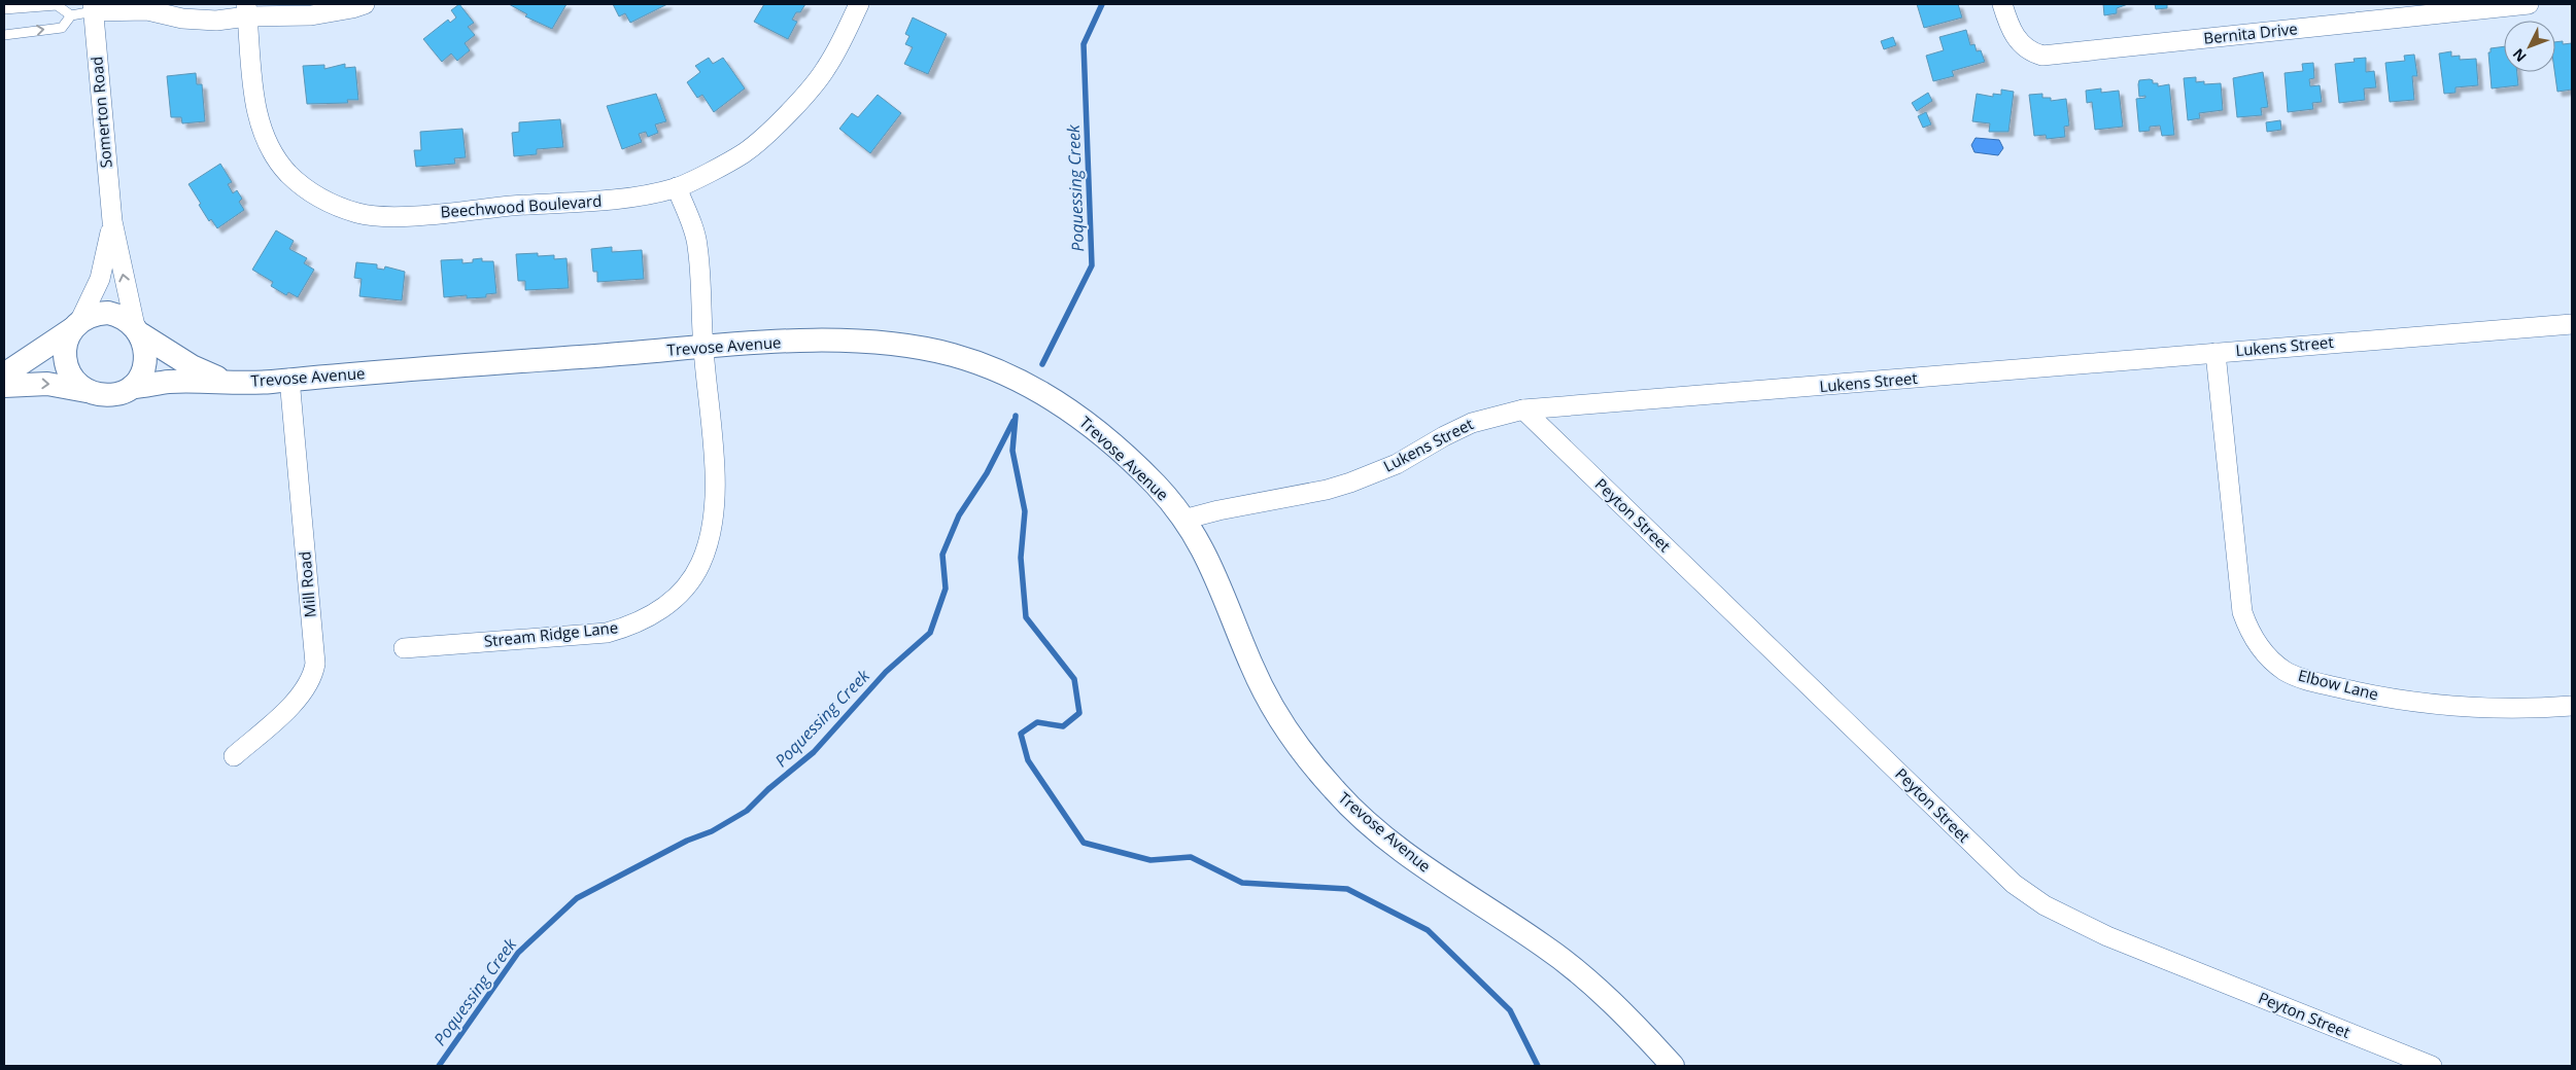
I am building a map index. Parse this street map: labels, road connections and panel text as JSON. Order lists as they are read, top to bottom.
{
  "streets": {
    "street": [
      "Bernita Drive",
      "Somerton Road",
      "Beechwood Boulevard",
      "Trevose Avenue",
      "Lukens Street",
      "Peyton Street",
      "Mill Road",
      "Stream Ridge Lane",
      "Elbow Lane"
    ]
  },
  "crossings": [
    ["Somerton Road", "Trevose Avenue"],
    ["Beechwood Boulevard", "Stream Ridge Lane"],
    ["Trevose Avenue", "Lukens Street"],
    ["Trevose Avenue", "Mill Road"],
    ["Trevose Avenue", "Stream Ridge Lane"],
    ["Lukens Street", "Peyton Street"],
    ["Lukens Street", "Elbow Lane"]
  ],
  "water": ["Poquessing Creek"],
  "north": "bottom left"
}
